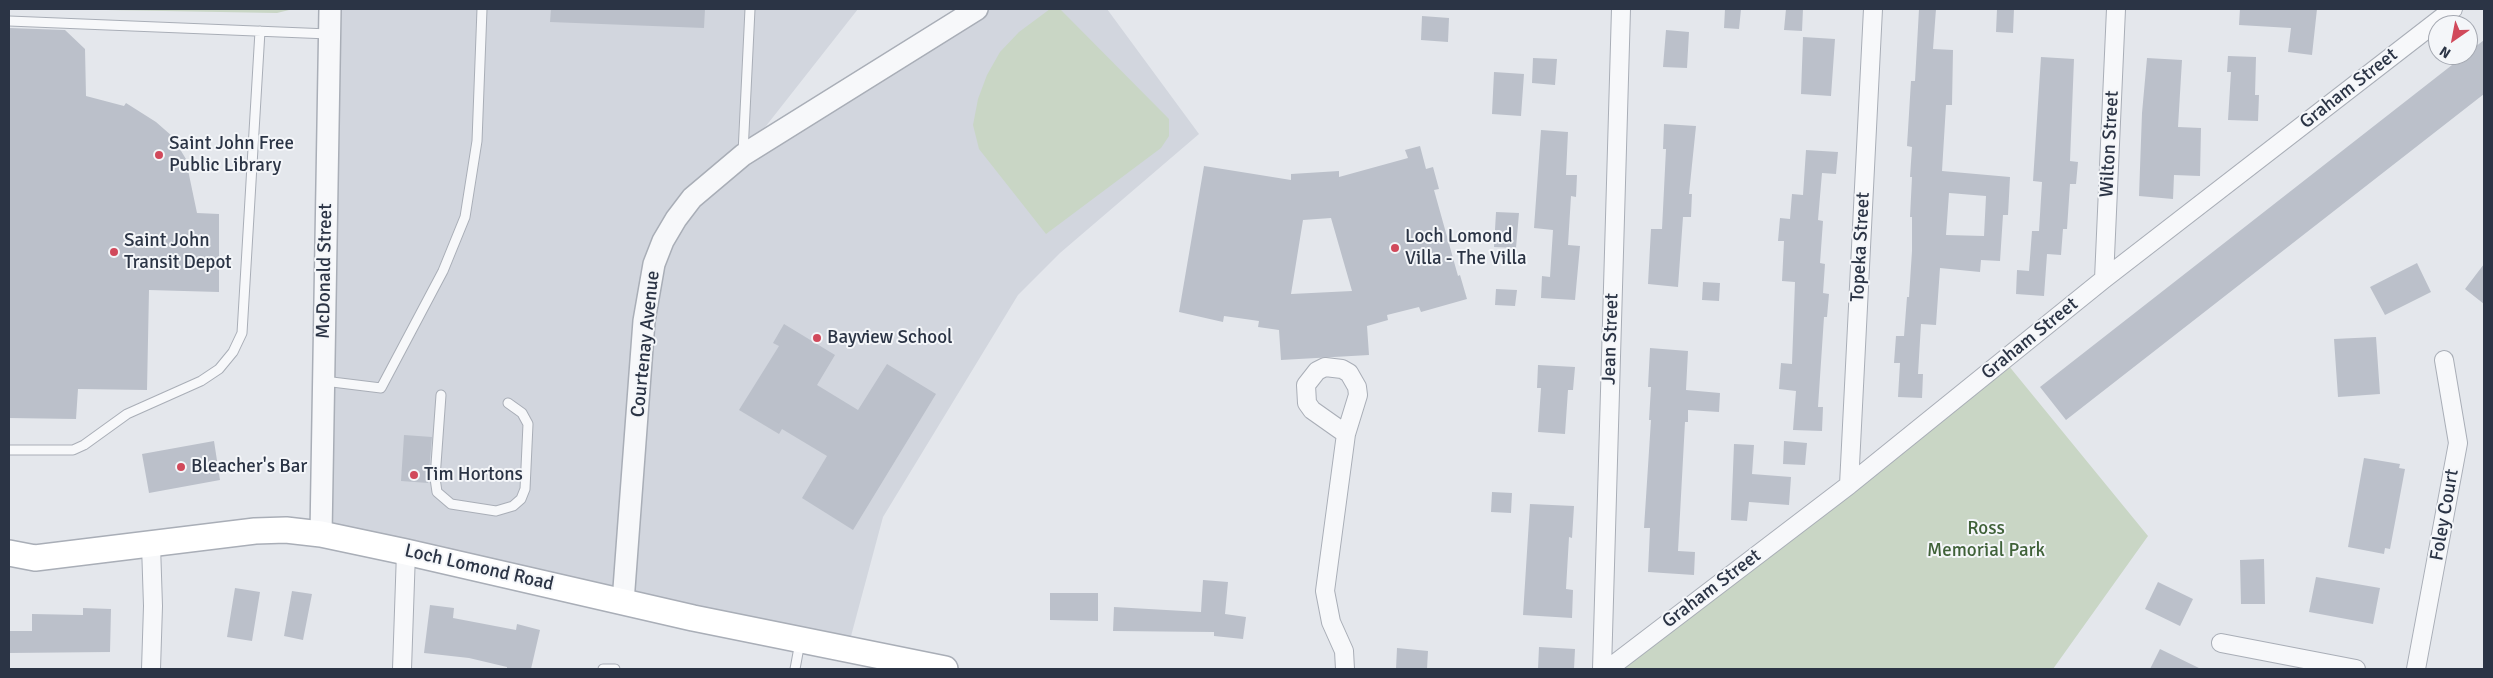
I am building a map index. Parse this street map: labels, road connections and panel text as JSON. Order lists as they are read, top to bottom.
{
  "streets": {
    "main road": ["Loch Lomond Road"],
    "street": [
      "Graham Street",
      "Wilton Street",
      "Topeka Street",
      "McDonald Street",
      "Jean Street",
      "Courtenay Avenue",
      "Foley Court"
    ]
  },
  "crossings": [
    ["Graham Street", "Wilton Street"],
    ["Graham Street", "Topeka Street"],
    ["McDonald Street", "Loch Lomond Road"],
    ["Courtenay Avenue", "Loch Lomond Road"]
  ],
  "parks": ["Ross Memorial Park"],
  "places": [
    "Saint John Free Public Library",
    "Loch Lomond Villa - The Villa",
    "Saint John Transit Depot",
    "Bayview School",
    "Bleacher's Bar",
    "Tim Hortons"
  ],
  "north": "bottom left"
}
